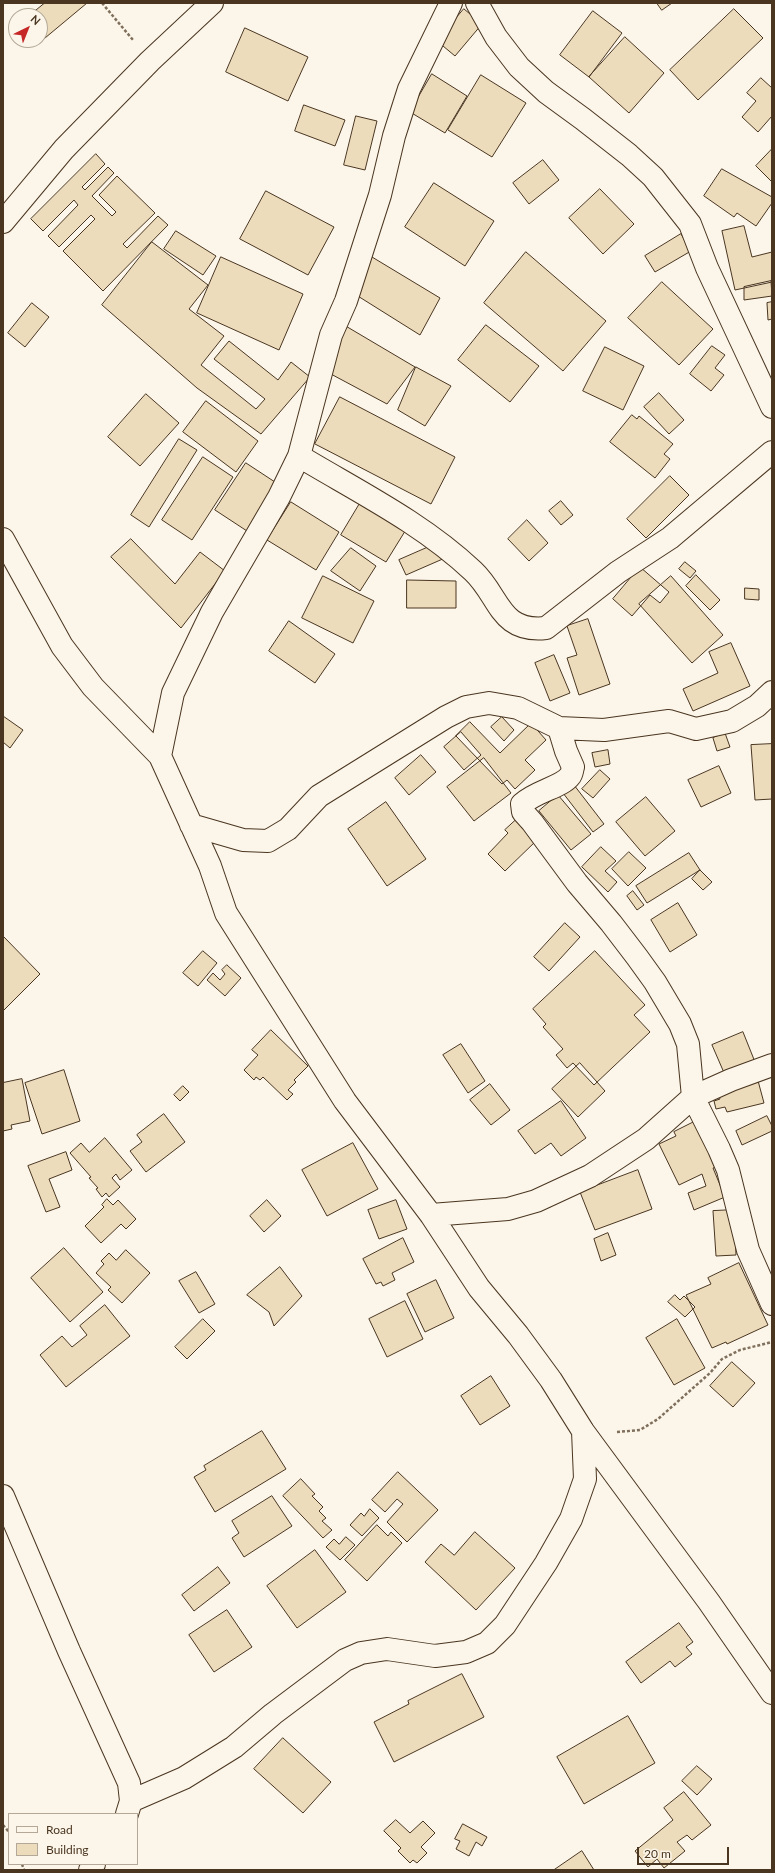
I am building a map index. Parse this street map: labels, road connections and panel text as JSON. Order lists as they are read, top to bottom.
{
  "legend": ["Road", "Building"],
  "scale_bar": "20 m",
  "north": "top right"
}
